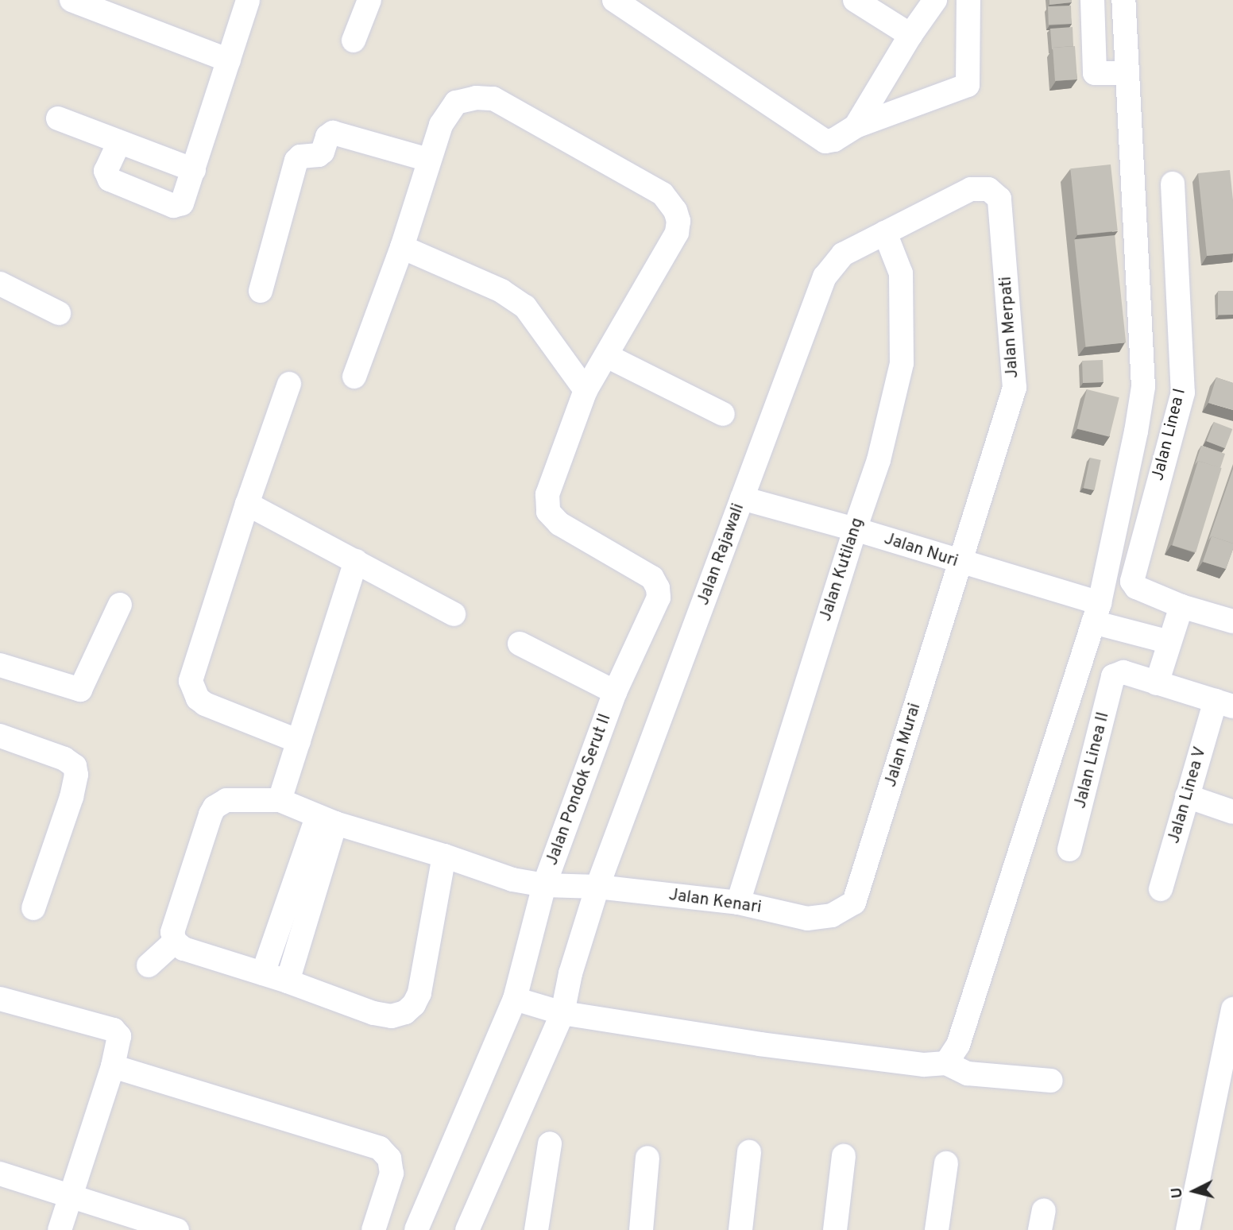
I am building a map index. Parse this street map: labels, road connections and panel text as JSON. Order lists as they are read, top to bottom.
{
  "streets": {
    "street": [
      "Jalan Merpati",
      "Jalan Linea I",
      "Jalan Nuri",
      "Jalan Rajawali",
      "Jalan Kutilang",
      "Jalan Murai",
      "Jalan Linea II",
      "Jalan Pondok Serut II",
      "Jalan Linea V",
      "Jalan Kenari"
    ]
  },
  "crossings": [
    ["Jalan Merpati", "Jalan Nuri"],
    ["Jalan Merpati", "Jalan Rajawali"],
    ["Jalan Merpati", "Jalan Murai"],
    ["Jalan Nuri", "Jalan Rajawali"],
    ["Jalan Nuri", "Jalan Kutilang"],
    ["Jalan Nuri", "Jalan Murai"],
    ["Jalan Rajawali", "Jalan Kutilang"],
    ["Jalan Rajawali", "Jalan Kenari"],
    ["Jalan Kutilang", "Jalan Kenari"],
    ["Jalan Murai", "Jalan Kenari"],
    ["Jalan Pondok Serut II", "Jalan Kenari"]
  ],
  "north": "left"
}
